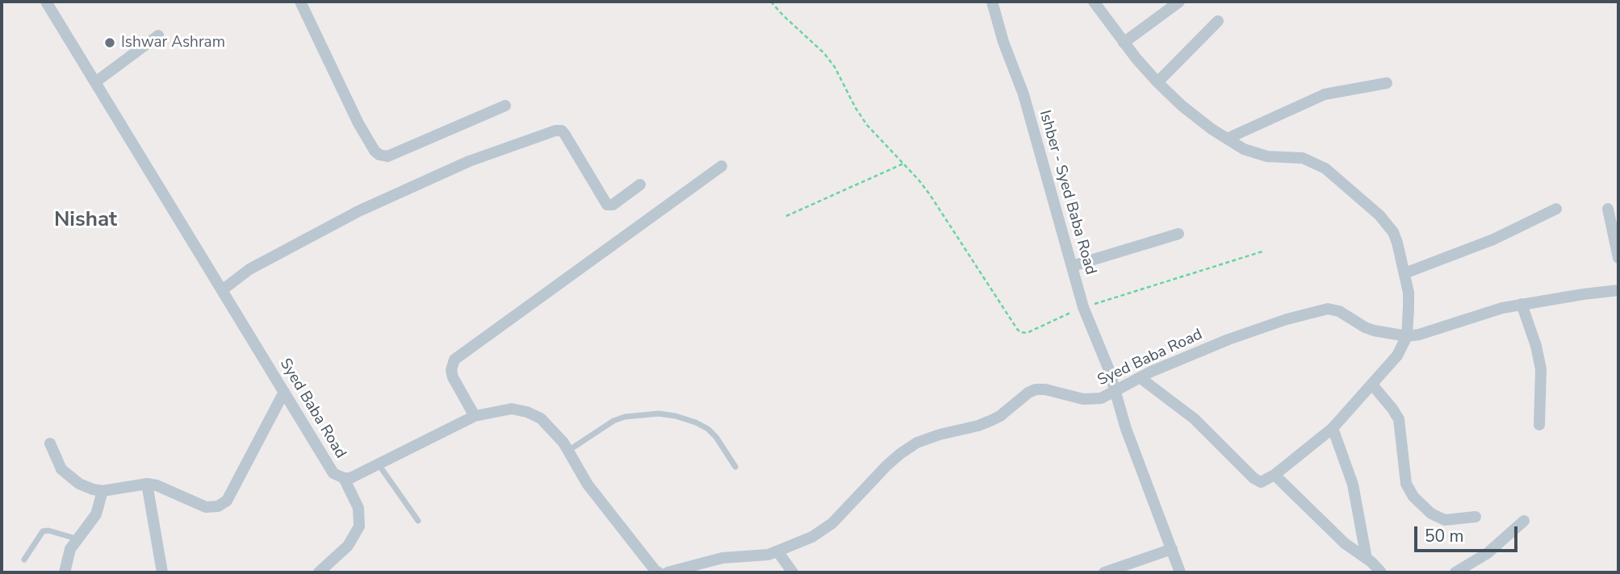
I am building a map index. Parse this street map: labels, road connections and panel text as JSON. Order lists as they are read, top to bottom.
{
  "streets": {
    "street": ["Ishber - Syed Baba Road", "Syed Baba Road"]
  },
  "crossings": [
    ["Ishber - Syed Baba Road", "Syed Baba Road"]
  ],
  "districts": ["Nishat"],
  "places": ["Ishwar Ashram"],
  "scale_bar": "50 m"
}
